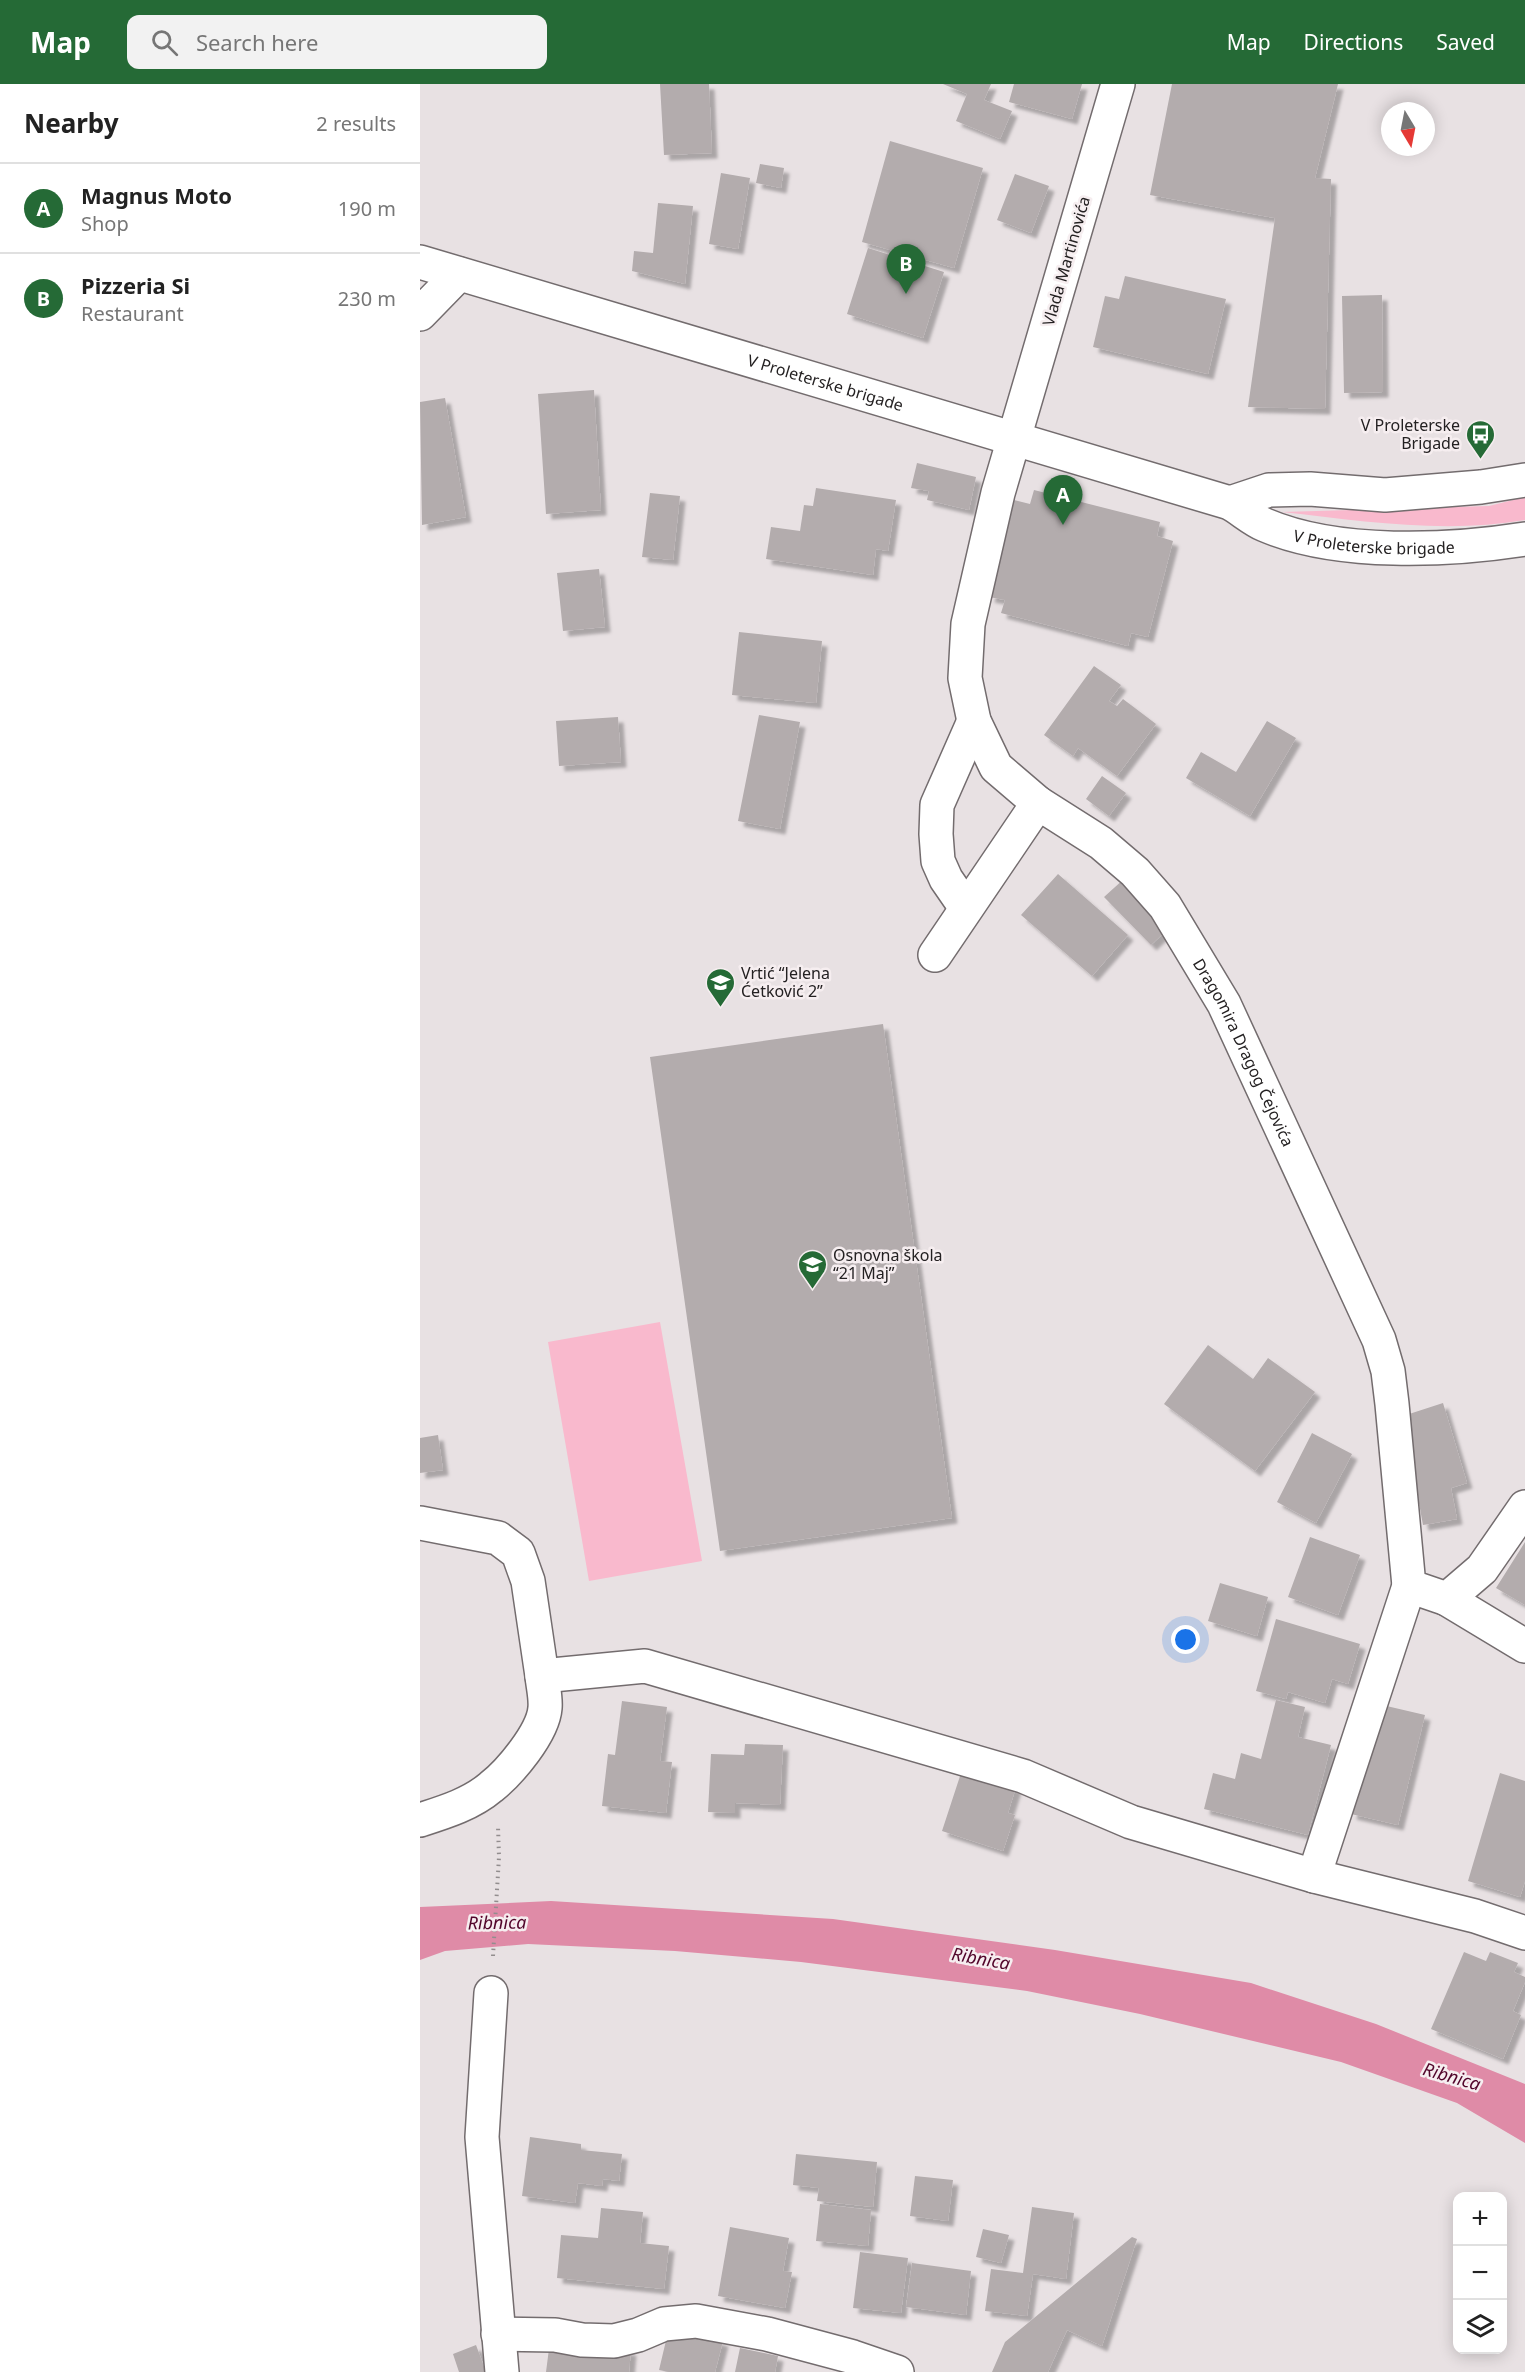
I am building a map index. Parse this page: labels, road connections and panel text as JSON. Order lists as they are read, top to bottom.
{
  "streets": {
    "street": ["Vlada Martinovića", "V Proleterske brigade", "Dragomira Dragog Čejovića"]
  },
  "crossings": [
    ["Vlada Martinovića", "V Proleterske brigade"],
    ["Vlada Martinovića", "Dragomira Dragog Čejovića"],
    ["V Proleterske brigade", "Dragomira Dragog Čejovića"]
  ],
  "water": ["Ribnica"],
  "places": {
    "bus stop": ["V Proleterske Brigade"],
    "school or university": ["Vrtić “Jelena Ćetković 2”", "Osnovna škola “21 Maj”"]
  },
  "north": "bottom",
  "page": {
    "header": "Map",
    "search": "Search here",
    "nav": ["Map", "Directions", "Saved"],
    "heading": ["Nearby", "2 results"],
    "list": [
      {
        "mark": "A",
        "name": "Magnus Moto",
        "note": "Shop",
        "value": "190 m"
      },
      {
        "mark": "B",
        "name": "Pizzeria Si",
        "note": "Restaurant",
        "value": "230 m"
      }
    ],
    "pins": ["B", "A"],
    "map_buttons": ["+", "−"]
  }
}
